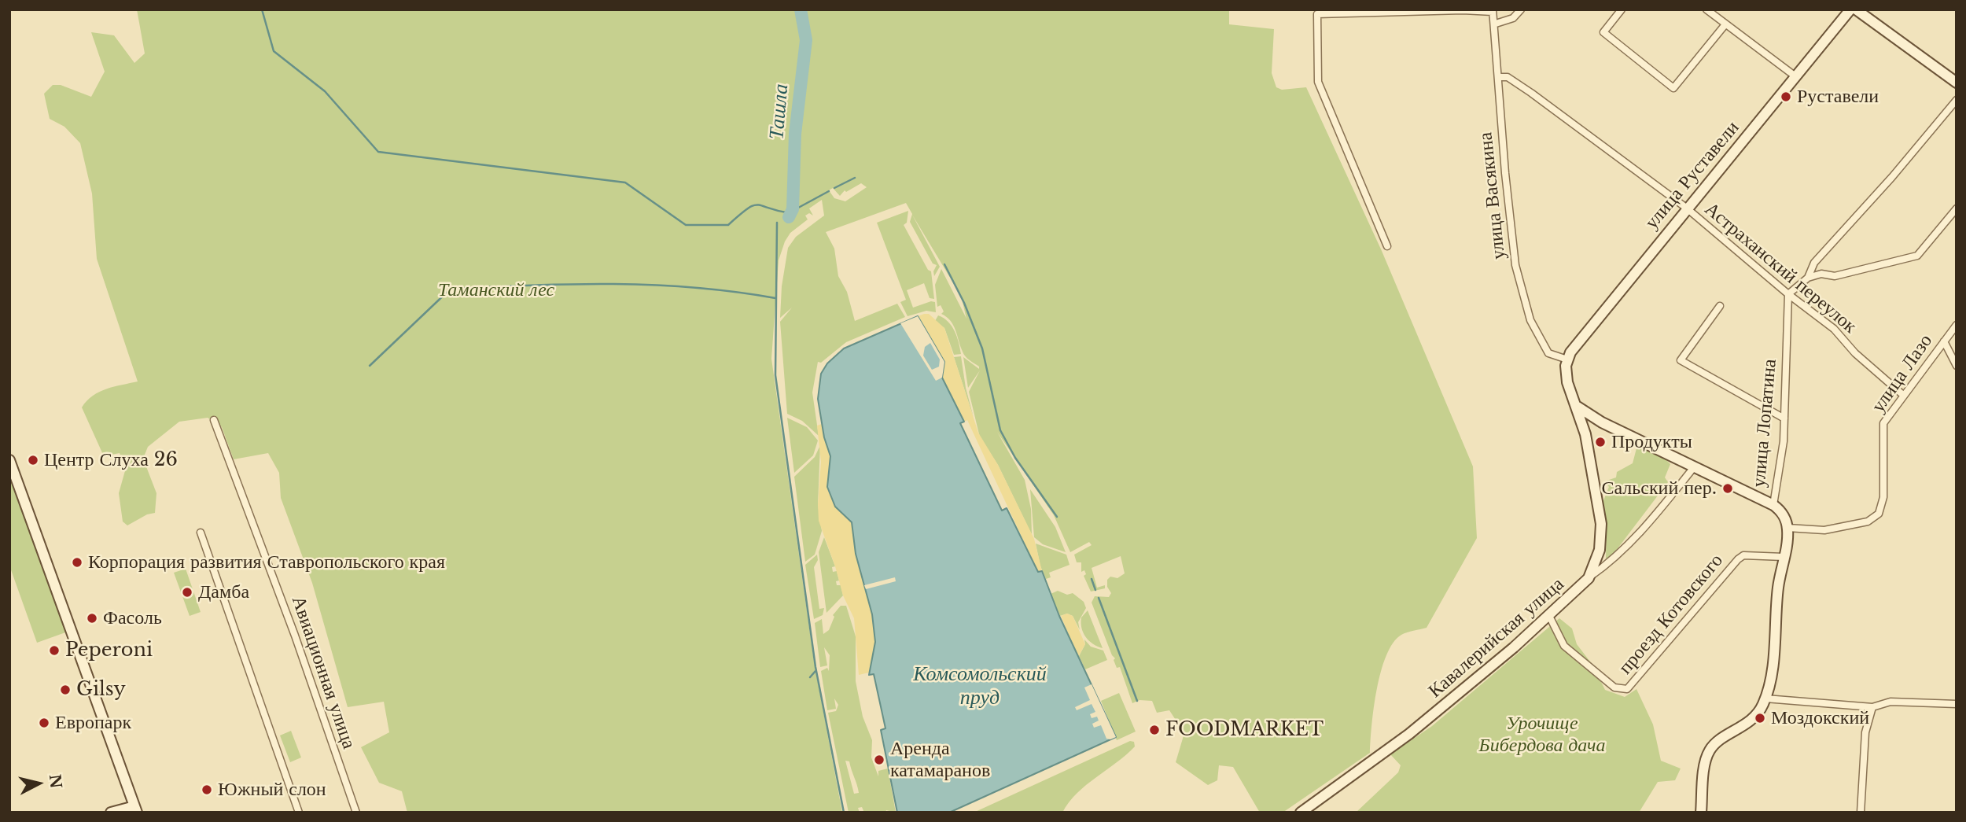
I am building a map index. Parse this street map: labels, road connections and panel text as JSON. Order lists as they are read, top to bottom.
{
  "streets": {
    "street": [
      "улица Руставели",
      "улица Васякина",
      "Астраханский переулок",
      "улица Лазо",
      "улица Лопатина",
      "проезд Котовского",
      "Кавалерийская улица",
      "Авиационная улица"
    ]
  },
  "crossings": [
    ["улица Руставели", "улица Васякина"],
    ["улица Руставели", "Астраханский переулок"],
    ["улица Васякина", "Астраханский переулок"],
    ["Астраханский переулок", "улица Лазо"],
    ["Астраханский переулок", "улица Лопатина"],
    ["улица Лазо", "улица Лопатина"],
    ["проезд Котовского", "Кавалерийская улица"]
  ],
  "water": ["Ташла", "Комсомольский пруд"],
  "parks": ["Таманский лес", "Урочище Бибердова дача"],
  "places": [
    "Руставели",
    "Продукты",
    "Центр Слуха 26",
    "Сальский пер.",
    "Корпорация развития Ставропольского края",
    "Дамба",
    "Фасоль",
    "Peperoni",
    "Gilsy",
    "Моздокский",
    "Европарк",
    "FOODMARKET",
    "Аренда катамаранов",
    "Южный слон"
  ],
  "north": "right"
}
